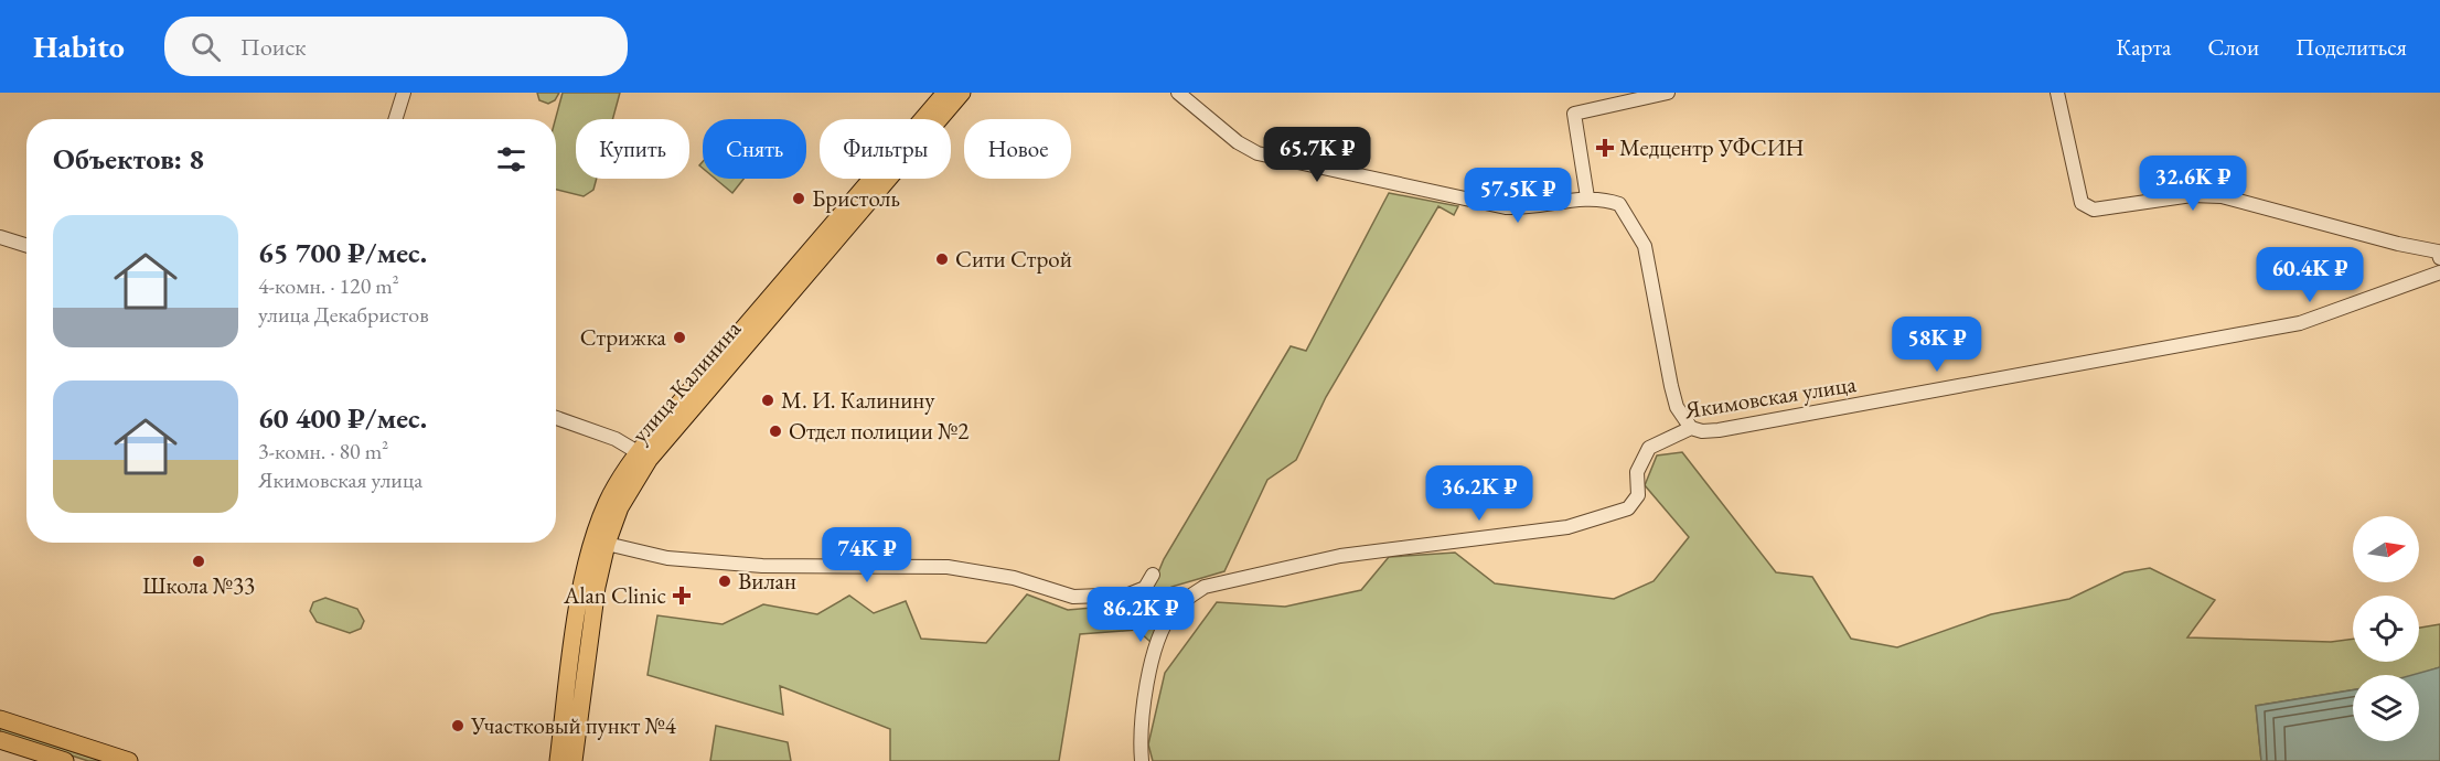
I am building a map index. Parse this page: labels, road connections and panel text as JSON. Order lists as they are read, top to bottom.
{
  "streets": {
    "main road": ["улица Калинина"],
    "street": ["Якимовская улица"]
  },
  "places": {
    "health": ["Медцентр УФСИН", "Alan Clinic"],
    "other": [
      "Бристоль",
      "Сити Строй",
      "Стрижка",
      "М. И. Калинину",
      "Отдел полиции №2",
      "Школа №33",
      "Вилан",
      "Участковый пункт №4"
    ]
  },
  "north": "right",
  "page": {
    "header": "Habito",
    "search": "Поиск",
    "nav": ["Карта", "Слои", "Поделиться"],
    "chip": [
      "Купить",
      "Снять",
      "Фильтры",
      "Новое"
    ],
    "heading": "Объектов: 8",
    "price": [
      "65.7K ₽",
      "32.6K ₽",
      "57.5K ₽",
      "60.4K ₽",
      "58K ₽",
      "36.2K ₽",
      "74K ₽",
      "86.2K ₽"
    ],
    "list": [
      {
        "name": "65 700 ₽/мес.",
        "note": "4-комн. · 120 m² · улица Декабристов"
      },
      {
        "name": "60 400 ₽/мес.",
        "note": "3-комн. · 80 m² · Якимовская улица"
      }
    ]
  }
}
